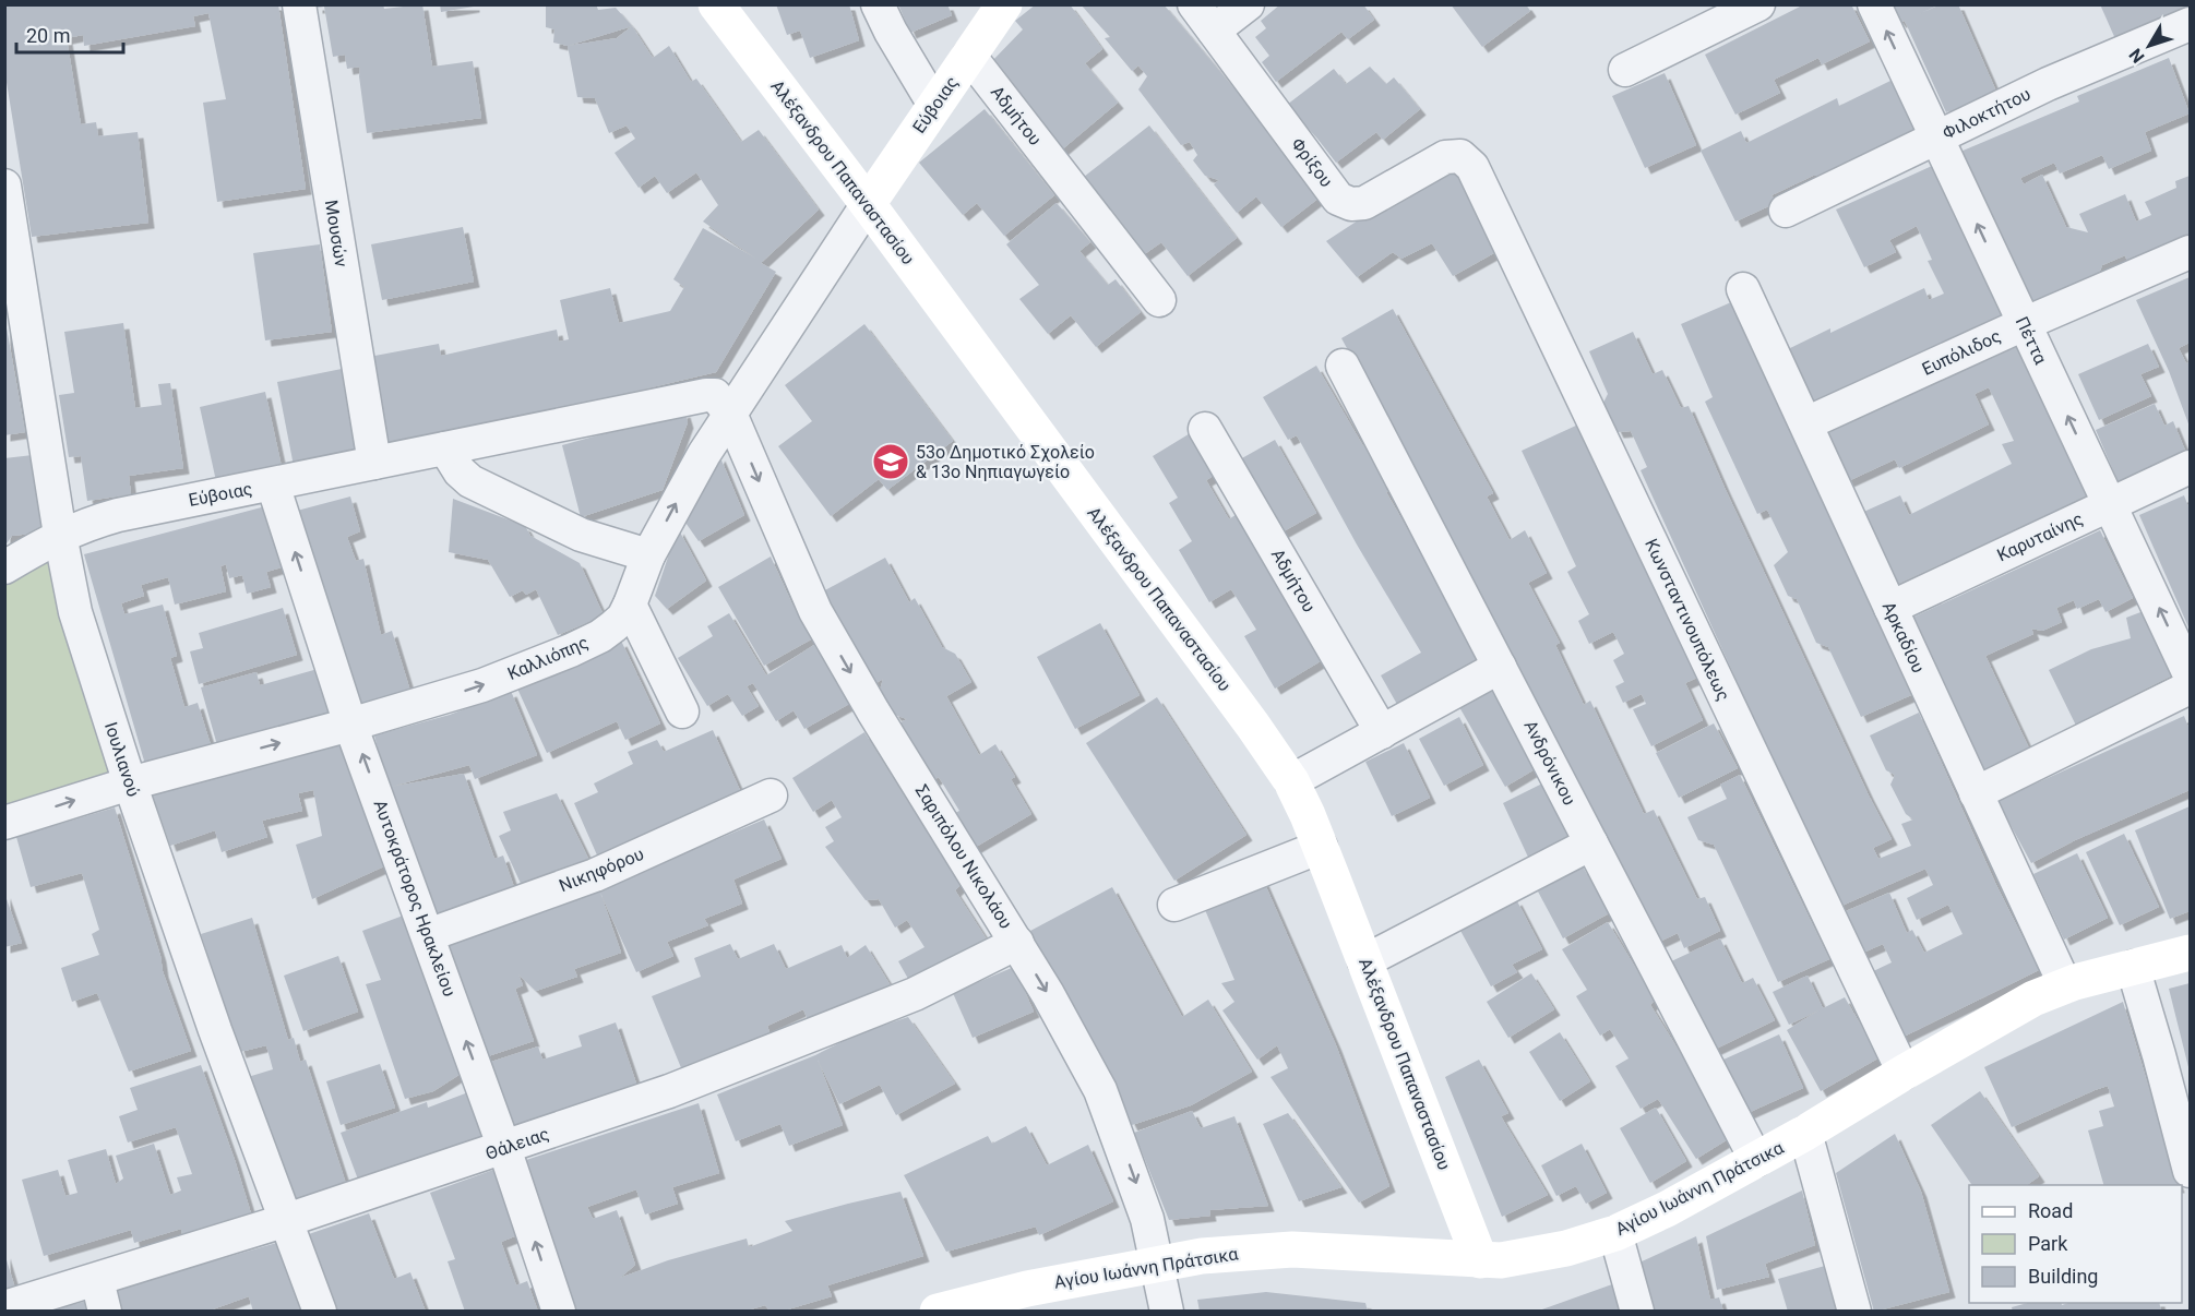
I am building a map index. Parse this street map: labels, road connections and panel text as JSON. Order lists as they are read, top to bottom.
{
  "streets": {
    "main road": ["Εύβοιας", "Αλέξανδρου Παπαναστασίου", "Αγίου Ιωάννη Πράτσικα"],
    "street": [
      "Φιλοκτήτου",
      "Αδμήτου",
      "Φρίξου",
      "Μουσών",
      "Πέττα",
      "Ευπόλιδος",
      "Καρυταίνης",
      "Κωνσταντινουπόλεως",
      "Αρκαδίου",
      "Καλλιόπης",
      "Ιουλιανού",
      "Ανδρόνικου",
      "Σαριπόλου Νικολάου",
      "Νικηφόρου",
      "Αυτοκράτορος Ηρακλείου",
      "Θάλειας"
    ]
  },
  "crossings": [
    ["Εύβοιας", "Αδμήτου"],
    ["Εύβοιας", "Αλέξανδρου Παπαναστασίου"],
    ["Εύβοιας", "Μουσών"],
    ["Εύβοιας", "Καλλιόπης"],
    ["Εύβοιας", "Ιουλιανού"],
    ["Εύβοιας", "Σαριπόλου Νικολάου"],
    ["Εύβοιας", "Αυτοκράτορος Ηρακλείου"],
    ["Φιλοκτήτου", "Πέττα"],
    ["Φρίξου", "Κωνσταντινουπόλεως"],
    ["Αλέξανδρου Παπαναστασίου", "Καλλιόπης"],
    ["Αλέξανδρου Παπαναστασίου", "Αγίου Ιωάννη Πράτσικα"],
    ["Πέττα", "Ευπόλιδος"],
    ["Πέττα", "Καρυταίνης"],
    ["Ευπόλιδος", "Αρκαδίου"],
    ["Καρυταίνης", "Αρκαδίου"],
    ["Κωνσταντινουπόλεως", "Αγίου Ιωάννη Πράτσικα"],
    ["Αρκαδίου", "Αγίου Ιωάννη Πράτσικα"],
    ["Καλλιόπης", "Ιουλιανού"],
    ["Καλλιόπης", "Σαριπόλου Νικολάου"],
    ["Καλλιόπης", "Αυτοκράτορος Ηρακλείου"],
    ["Ιουλιανού", "Θάλειας"],
    ["Ανδρόνικου", "Αγίου Ιωάννη Πράτσικα"],
    ["Σαριπόλου Νικολάου", "Θάλειας"],
    ["Σαριπόλου Νικολάου", "Αγίου Ιωάννη Πράτσικα"],
    ["Νικηφόρου", "Αυτοκράτορος Ηρακλείου"],
    ["Αυτοκράτορος Ηρακλείου", "Θάλειας"]
  ],
  "one_way": [
    "Πέττα",
    "Καλλιόπης",
    "Σαριπόλου Νικολάου",
    "Αυτοκράτορος Ηρακλείου"
  ],
  "places": {
    "school or university": ["53ο Δημοτικό Σχολείο & 13ο Νηπιαγωγείο"]
  },
  "legend": ["Road", "Park", "Building"],
  "scale_bar": "20 m",
  "north": "bottom left"
}
